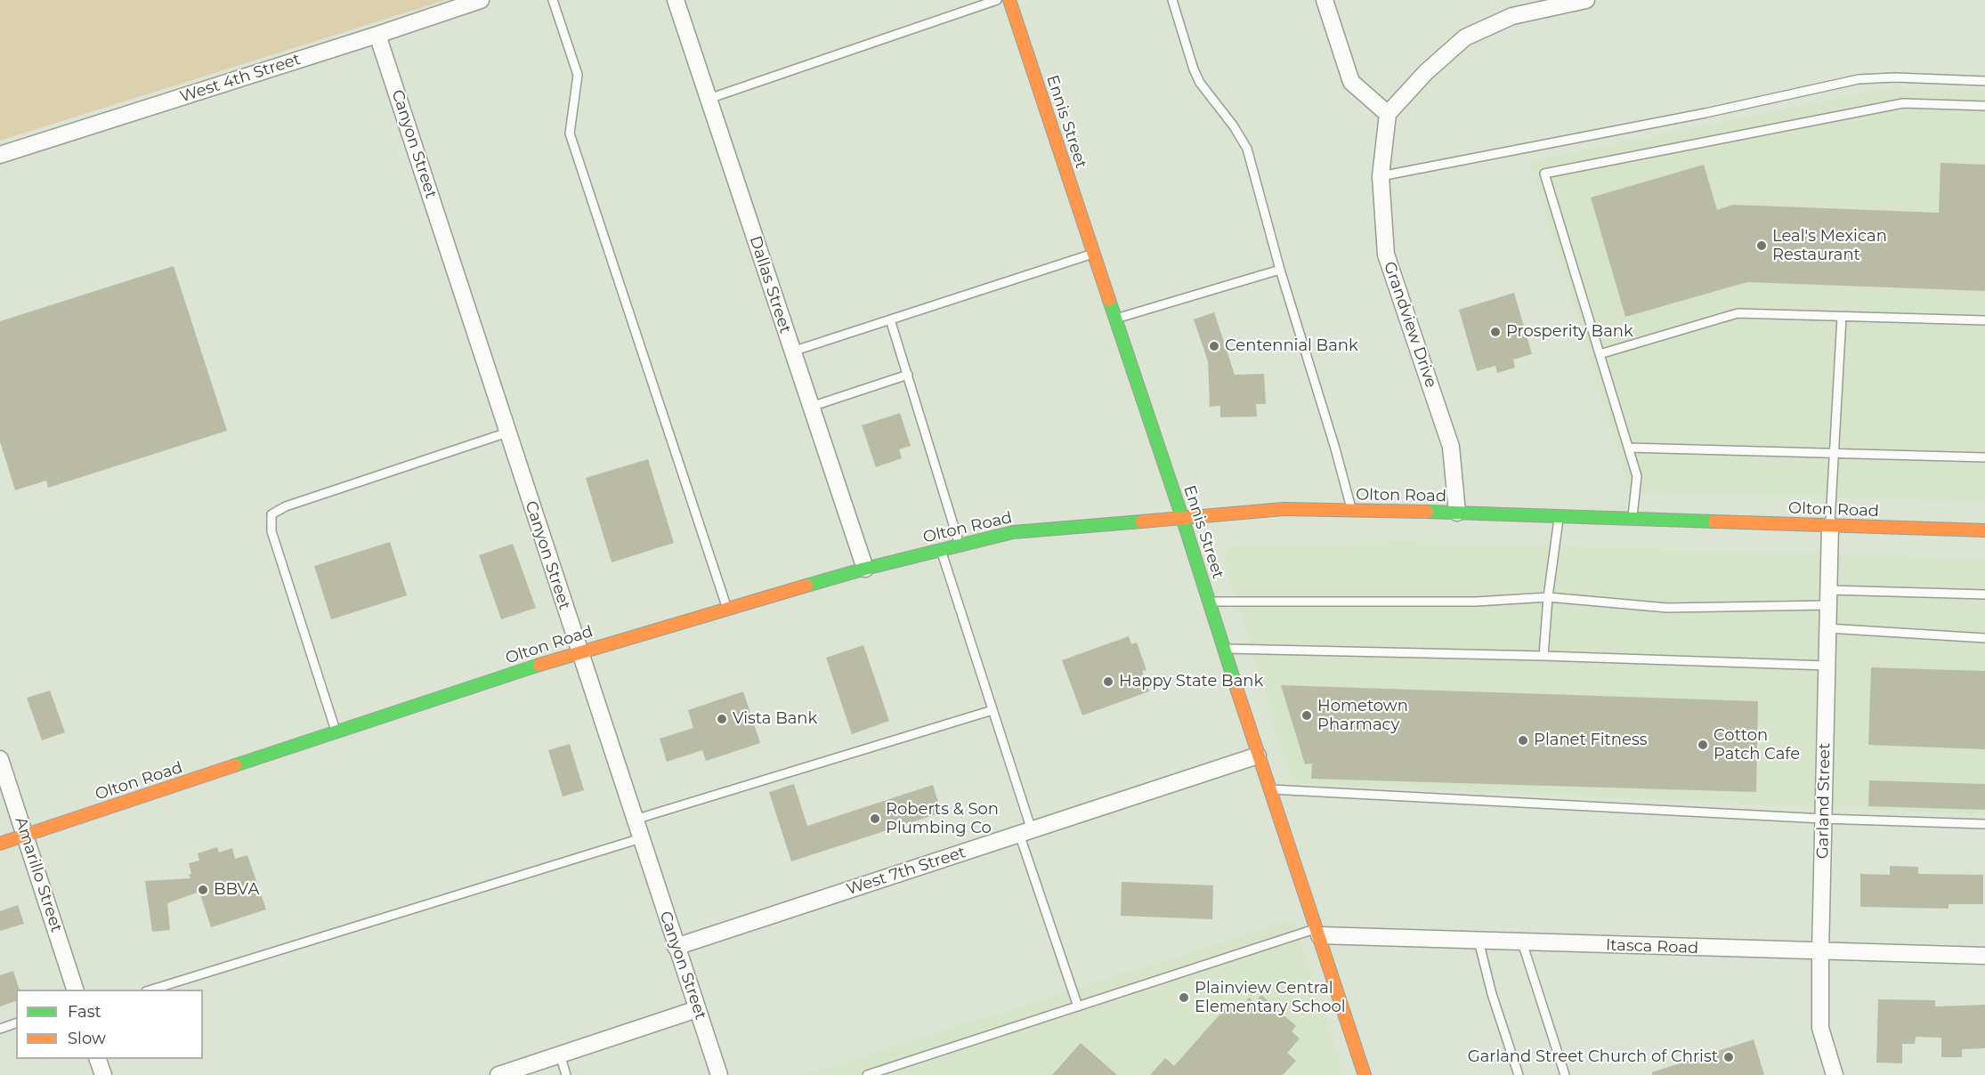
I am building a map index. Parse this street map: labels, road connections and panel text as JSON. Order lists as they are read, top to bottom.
{
  "streets": {
    "main road": ["Ennis Street", "Olton Road"],
    "street": [
      "West 4th Street",
      "Canyon Street",
      "Dallas Street",
      "Grandview Drive",
      "Garland Street",
      "West 7th Street",
      "Amarillo Street",
      "Itasca Road"
    ]
  },
  "crossings": [
    ["West 4th Street", "Canyon Street"],
    ["Ennis Street", "Olton Road"],
    ["Ennis Street", "West 7th Street"],
    ["Ennis Street", "Itasca Road"],
    ["Canyon Street", "Olton Road"],
    ["Canyon Street", "West 7th Street"],
    ["Dallas Street", "Olton Road"],
    ["Grandview Drive", "Olton Road"],
    ["Olton Road", "Garland Street"],
    ["Olton Road", "Amarillo Street"],
    ["Garland Street", "Itasca Road"]
  ],
  "places": [
    "Leal's Mexican Restaurant",
    "Prosperity Bank",
    "Centennial Bank",
    "Happy State Bank",
    "Hometown Pharmacy",
    "Vista Bank",
    "Planet Fitness",
    "Cotton Patch Cafe",
    "Roberts & Son Plumbing Co",
    "BBVA",
    "Plainview Central Elementary School",
    "Garland Street Church of Christ"
  ],
  "legend": ["Fast", "Slow"]
}
